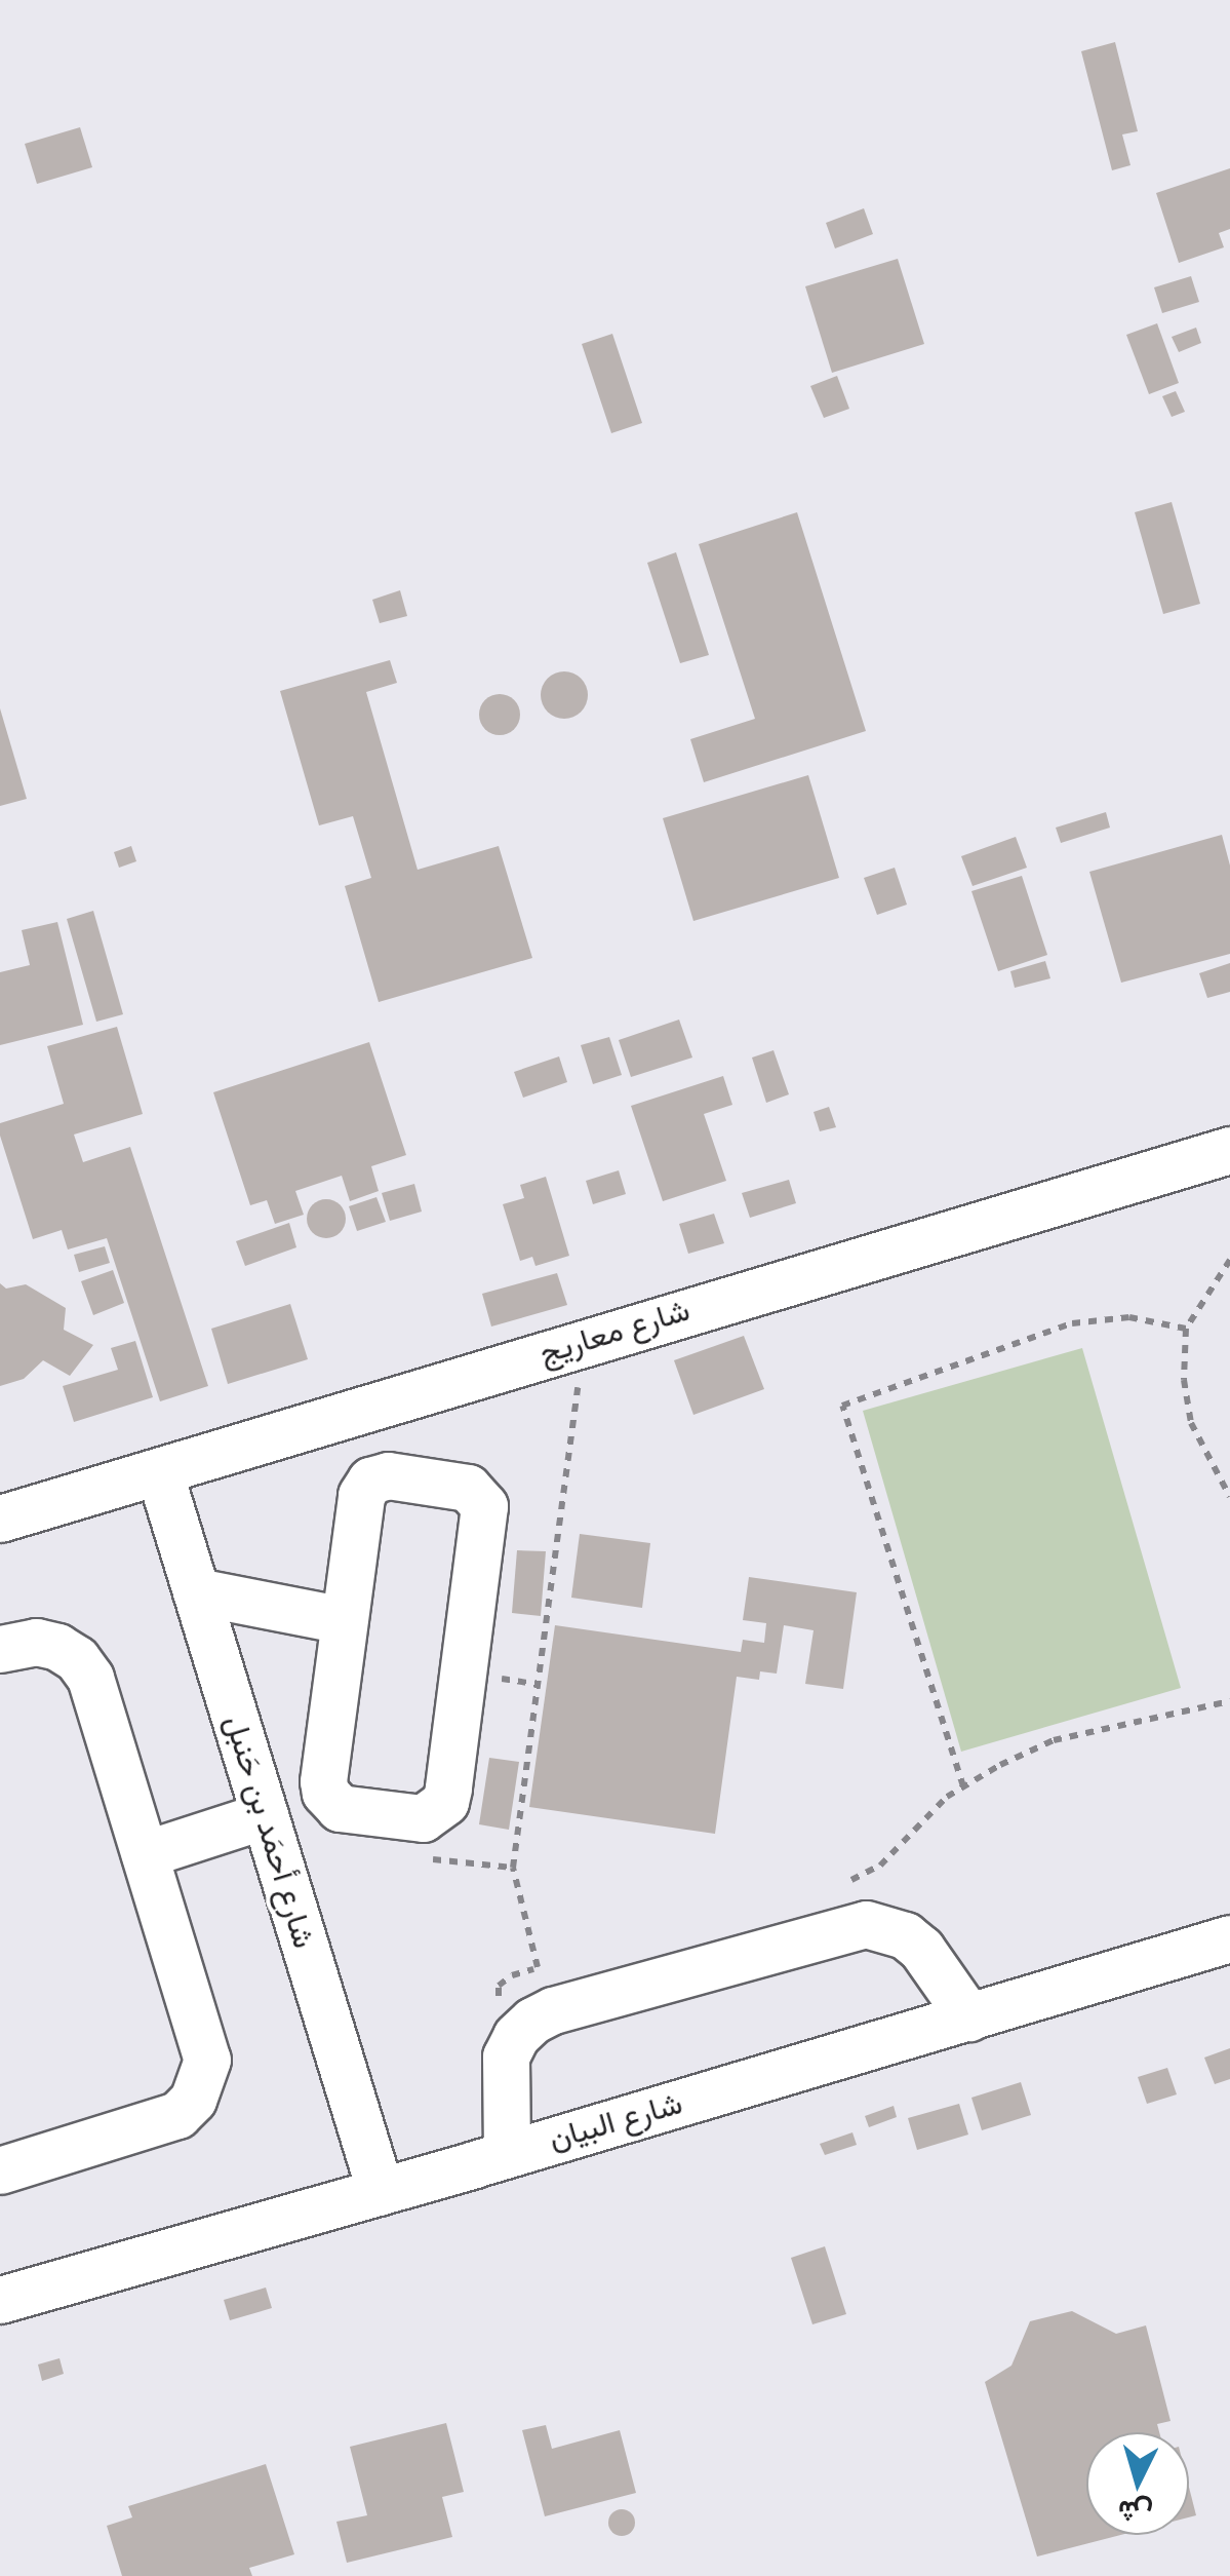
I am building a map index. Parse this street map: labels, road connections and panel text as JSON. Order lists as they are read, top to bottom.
{
  "streets": {
    "street": ["شارع معاريج", "شارع أحمَد بن حَنبل", "شارع البيان"]
  },
  "crossings": [
    ["شارع معاريج", "شارع أحمَد بن حَنبل"],
    ["شارع أحمَد بن حَنبل", "شارع البيان"]
  ],
  "north": "bottom"
}
